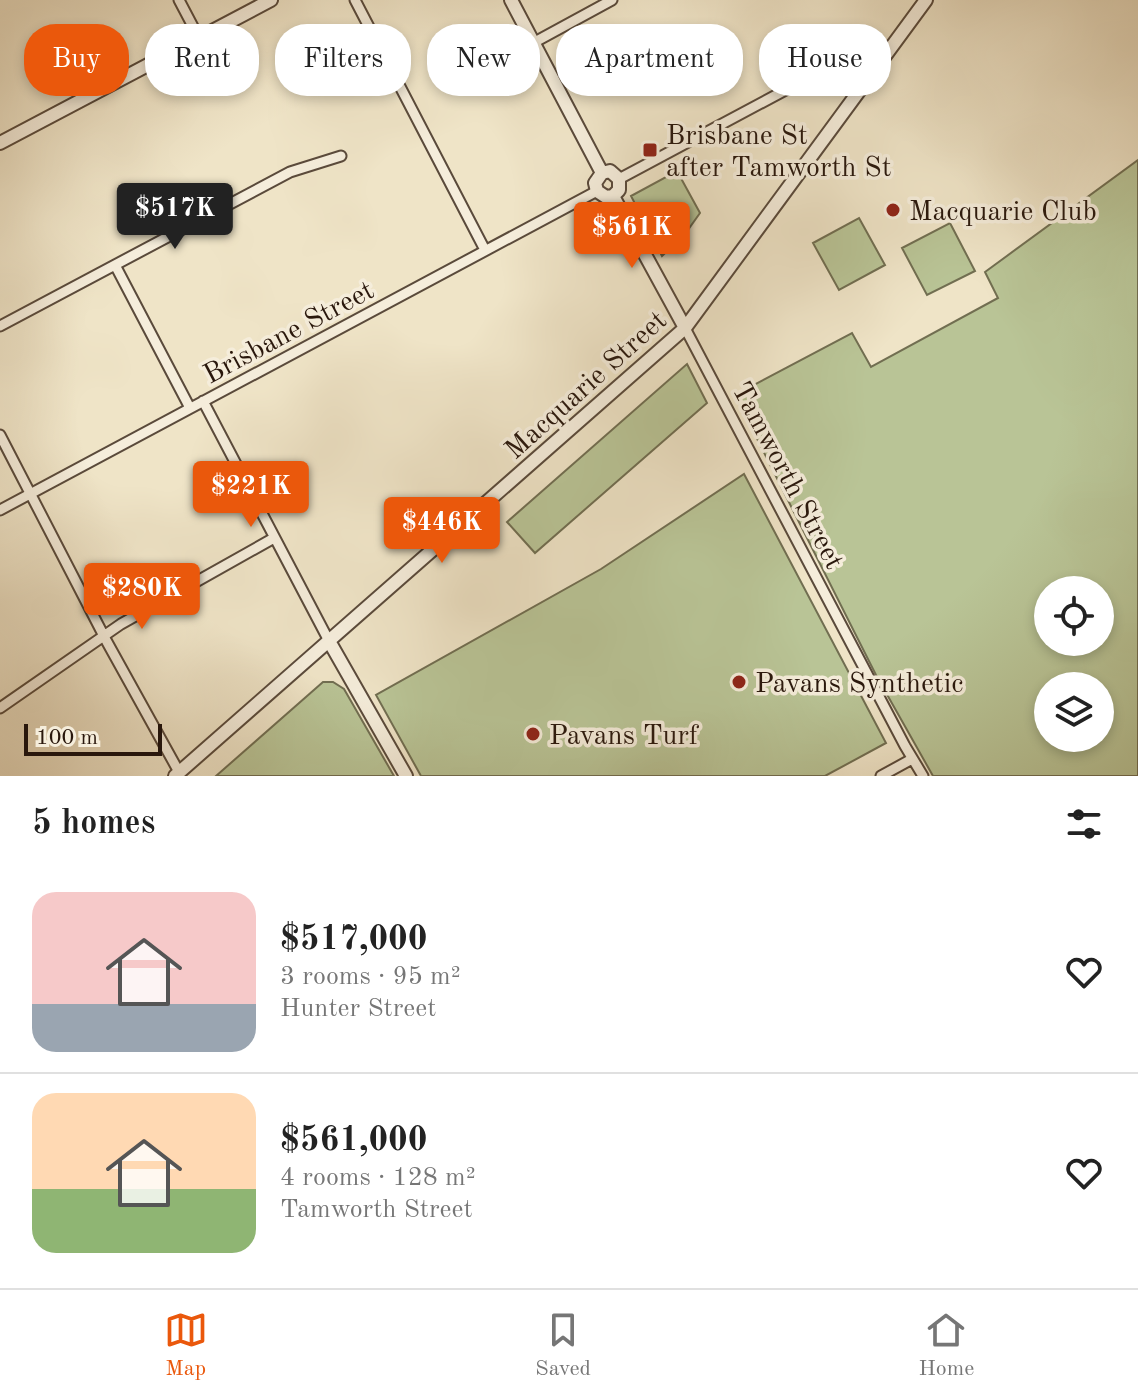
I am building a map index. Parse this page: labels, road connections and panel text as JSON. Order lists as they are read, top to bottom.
{
  "streets": {
    "street": ["Brisbane Street", "Macquarie Street", "Tamworth Street"]
  },
  "crossings": [
    ["Brisbane Street", "Tamworth Street"],
    ["Macquarie Street", "Tamworth Street"]
  ],
  "places": {
    "transit": ["Brisbane St after Tamworth St"],
    "other": ["Macquarie Club", "Pavans Synthetic", "Pavans Turf"]
  },
  "scale_bar": "100 m",
  "page": {
    "chip": [
      "Buy",
      "Rent",
      "Filters",
      "New",
      "Apartment",
      "House"
    ],
    "price": [
      "$517K",
      "$561K",
      "$221K",
      "$446K",
      "$280K"
    ],
    "scale": "100 m",
    "heading": "5 homes",
    "list": [
      {
        "name": "$517,000",
        "note": "3 rooms · 95 m² · Hunter Street"
      },
      {
        "name": "$561,000",
        "note": "4 rooms · 128 m² · Tamworth Street"
      }
    ],
    "tabs": ["Map", "Saved", "Home"]
  }
}
